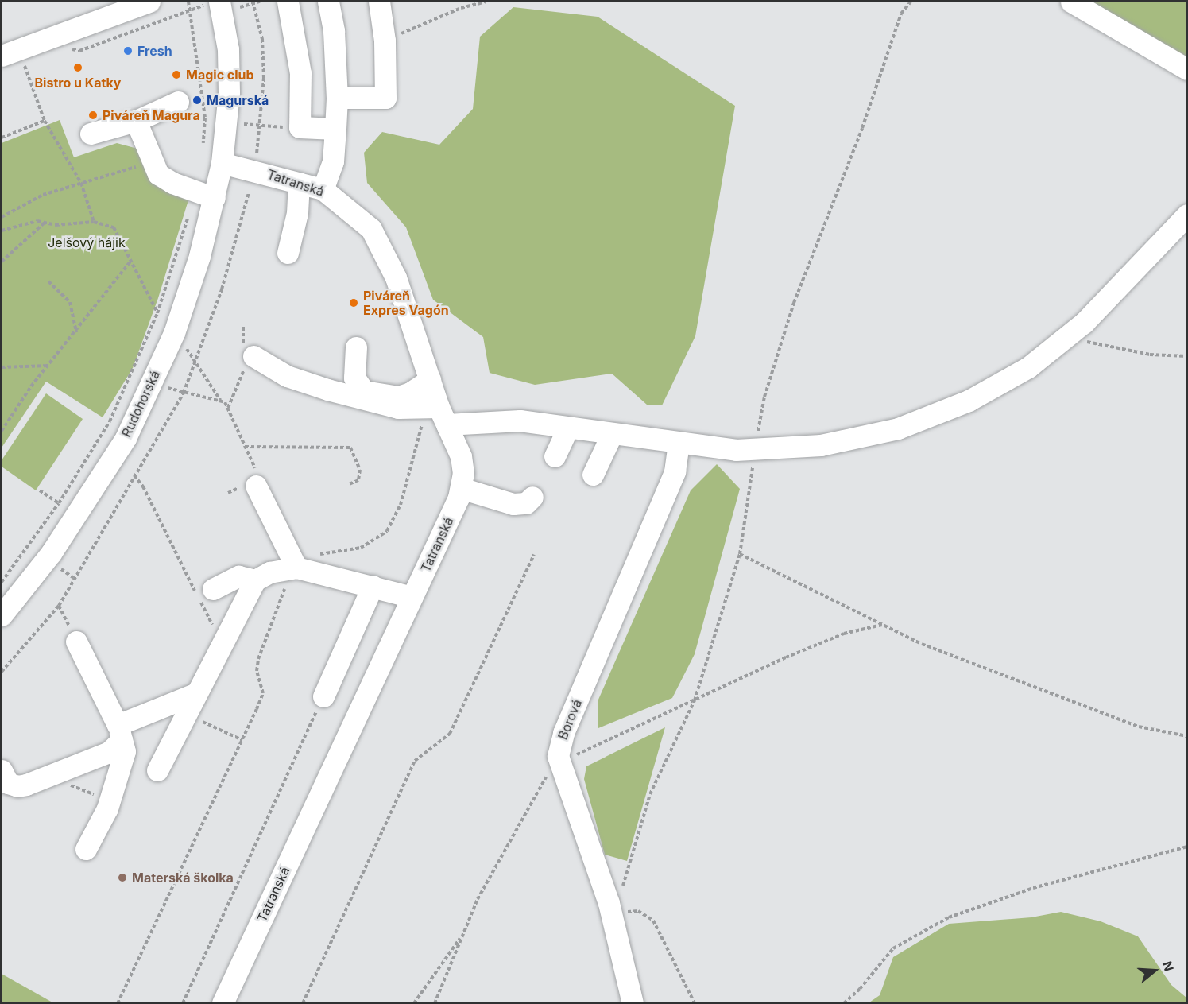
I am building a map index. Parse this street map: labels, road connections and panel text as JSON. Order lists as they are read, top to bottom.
{
  "streets": {
    "street": ["Tatranská", "Rudohorská", "Borová"]
  },
  "crossings": [
    ["Tatranská", "Rudohorská"]
  ],
  "parks": ["Jelšový hájik"],
  "places": [
    "Fresh",
    "Bistro u Katky",
    "Magic club",
    "Magurská",
    "Piváreň Magura",
    "Piváreň Expres Vagón",
    "Materská školka"
  ],
  "north": "right"
}
